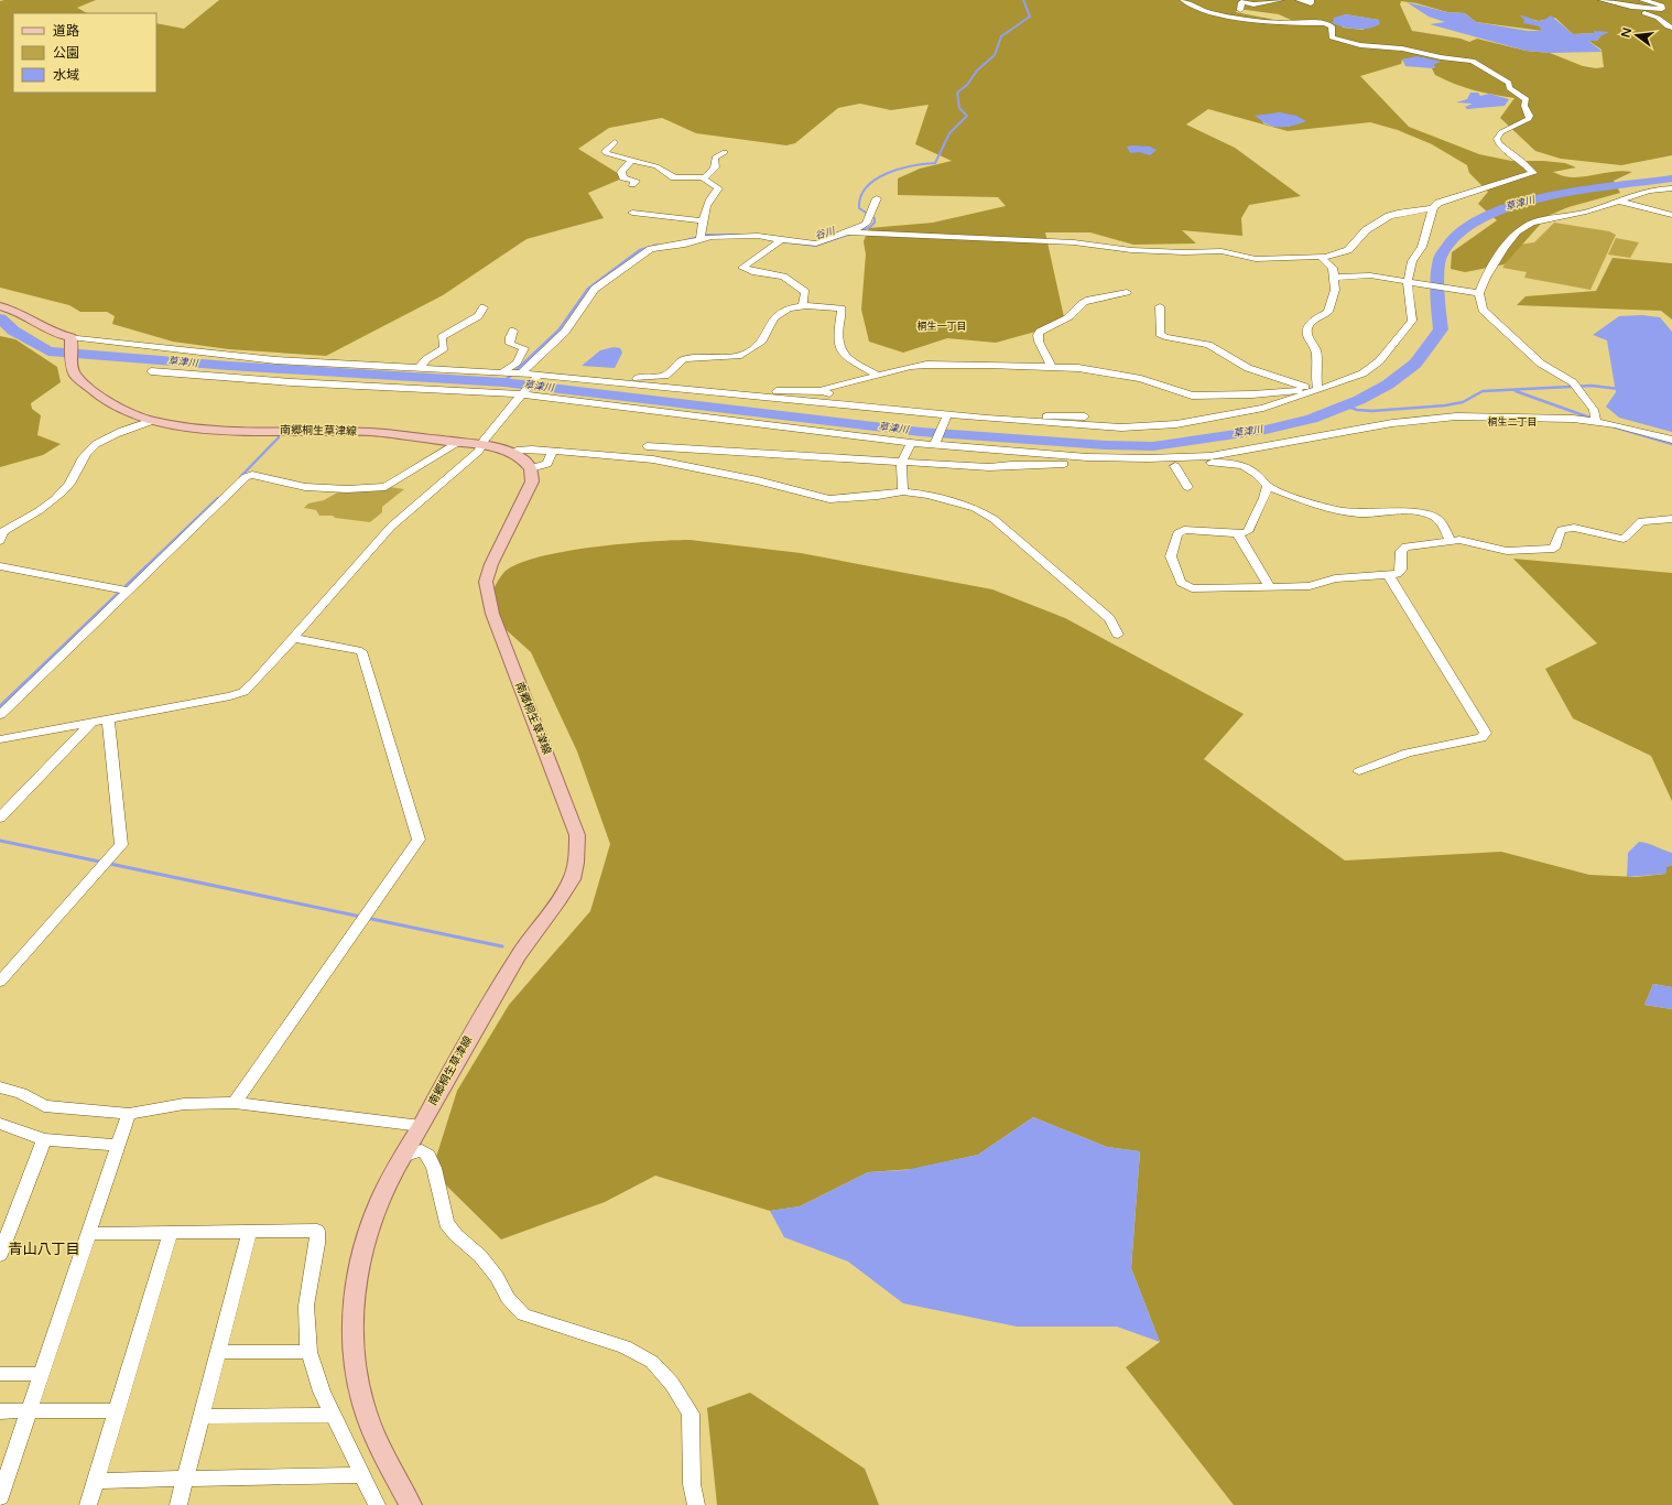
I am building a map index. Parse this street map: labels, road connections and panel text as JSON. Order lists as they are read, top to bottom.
{
  "streets": {
    "main road": ["南郷桐生草津線"]
  },
  "districts": ["桐生一丁目", "桐生二丁目", "青山八丁目"],
  "water": ["草津川", "谷川"],
  "legend": ["道路", "公園", "水域"],
  "north": "left"
}
